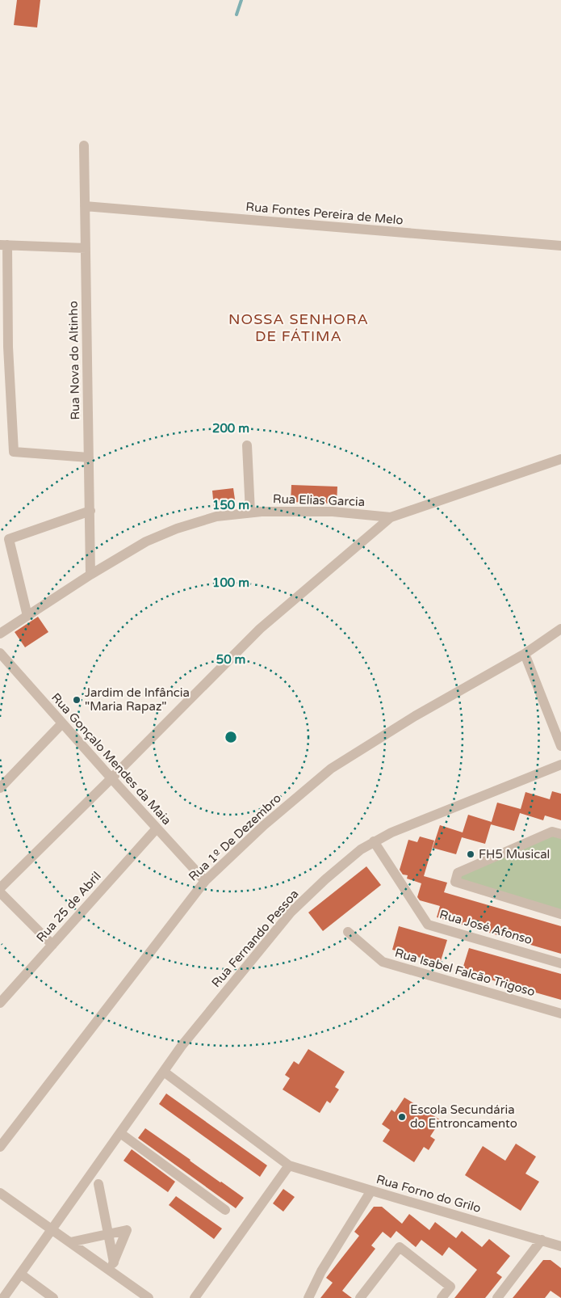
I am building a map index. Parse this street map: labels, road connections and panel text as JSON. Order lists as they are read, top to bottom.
{
  "streets": {
    "street": [
      "Rua Fontes Pereira de Melo",
      "Rua Nova do Altinho",
      "Rua Elias Garcia",
      "Rua Gonçalo Mendes da Maia",
      "Rua 1º De Dezembro",
      "Rua 25 de Abril",
      "Rua José Afonso",
      "Rua Fernando Pessoa",
      "Rua Isabel Falcão Trigoso",
      "Rua Forno do Grilo"
    ]
  },
  "crossings": [
    ["Rua Fontes Pereira de Melo", "Rua Nova do Altinho"],
    ["Rua Nova do Altinho", "Rua Elias Garcia"],
    ["Rua Gonçalo Mendes da Maia", "Rua 1º De Dezembro"],
    ["Rua Gonçalo Mendes da Maia", "Rua 25 de Abril"],
    ["Rua José Afonso", "Rua Fernando Pessoa"],
    ["Rua Fernando Pessoa", "Rua Forno do Grilo"]
  ],
  "districts": ["NOSSA SENHORA DE FÁTIMA"],
  "places": ["Jardim de Infância \"Maria Rapaz\"", "FH5 Musical", "Escola Secundária do Entroncamento"],
  "rings": [
    "200 m",
    "150 m",
    "100 m",
    "50 m"
  ]
}
